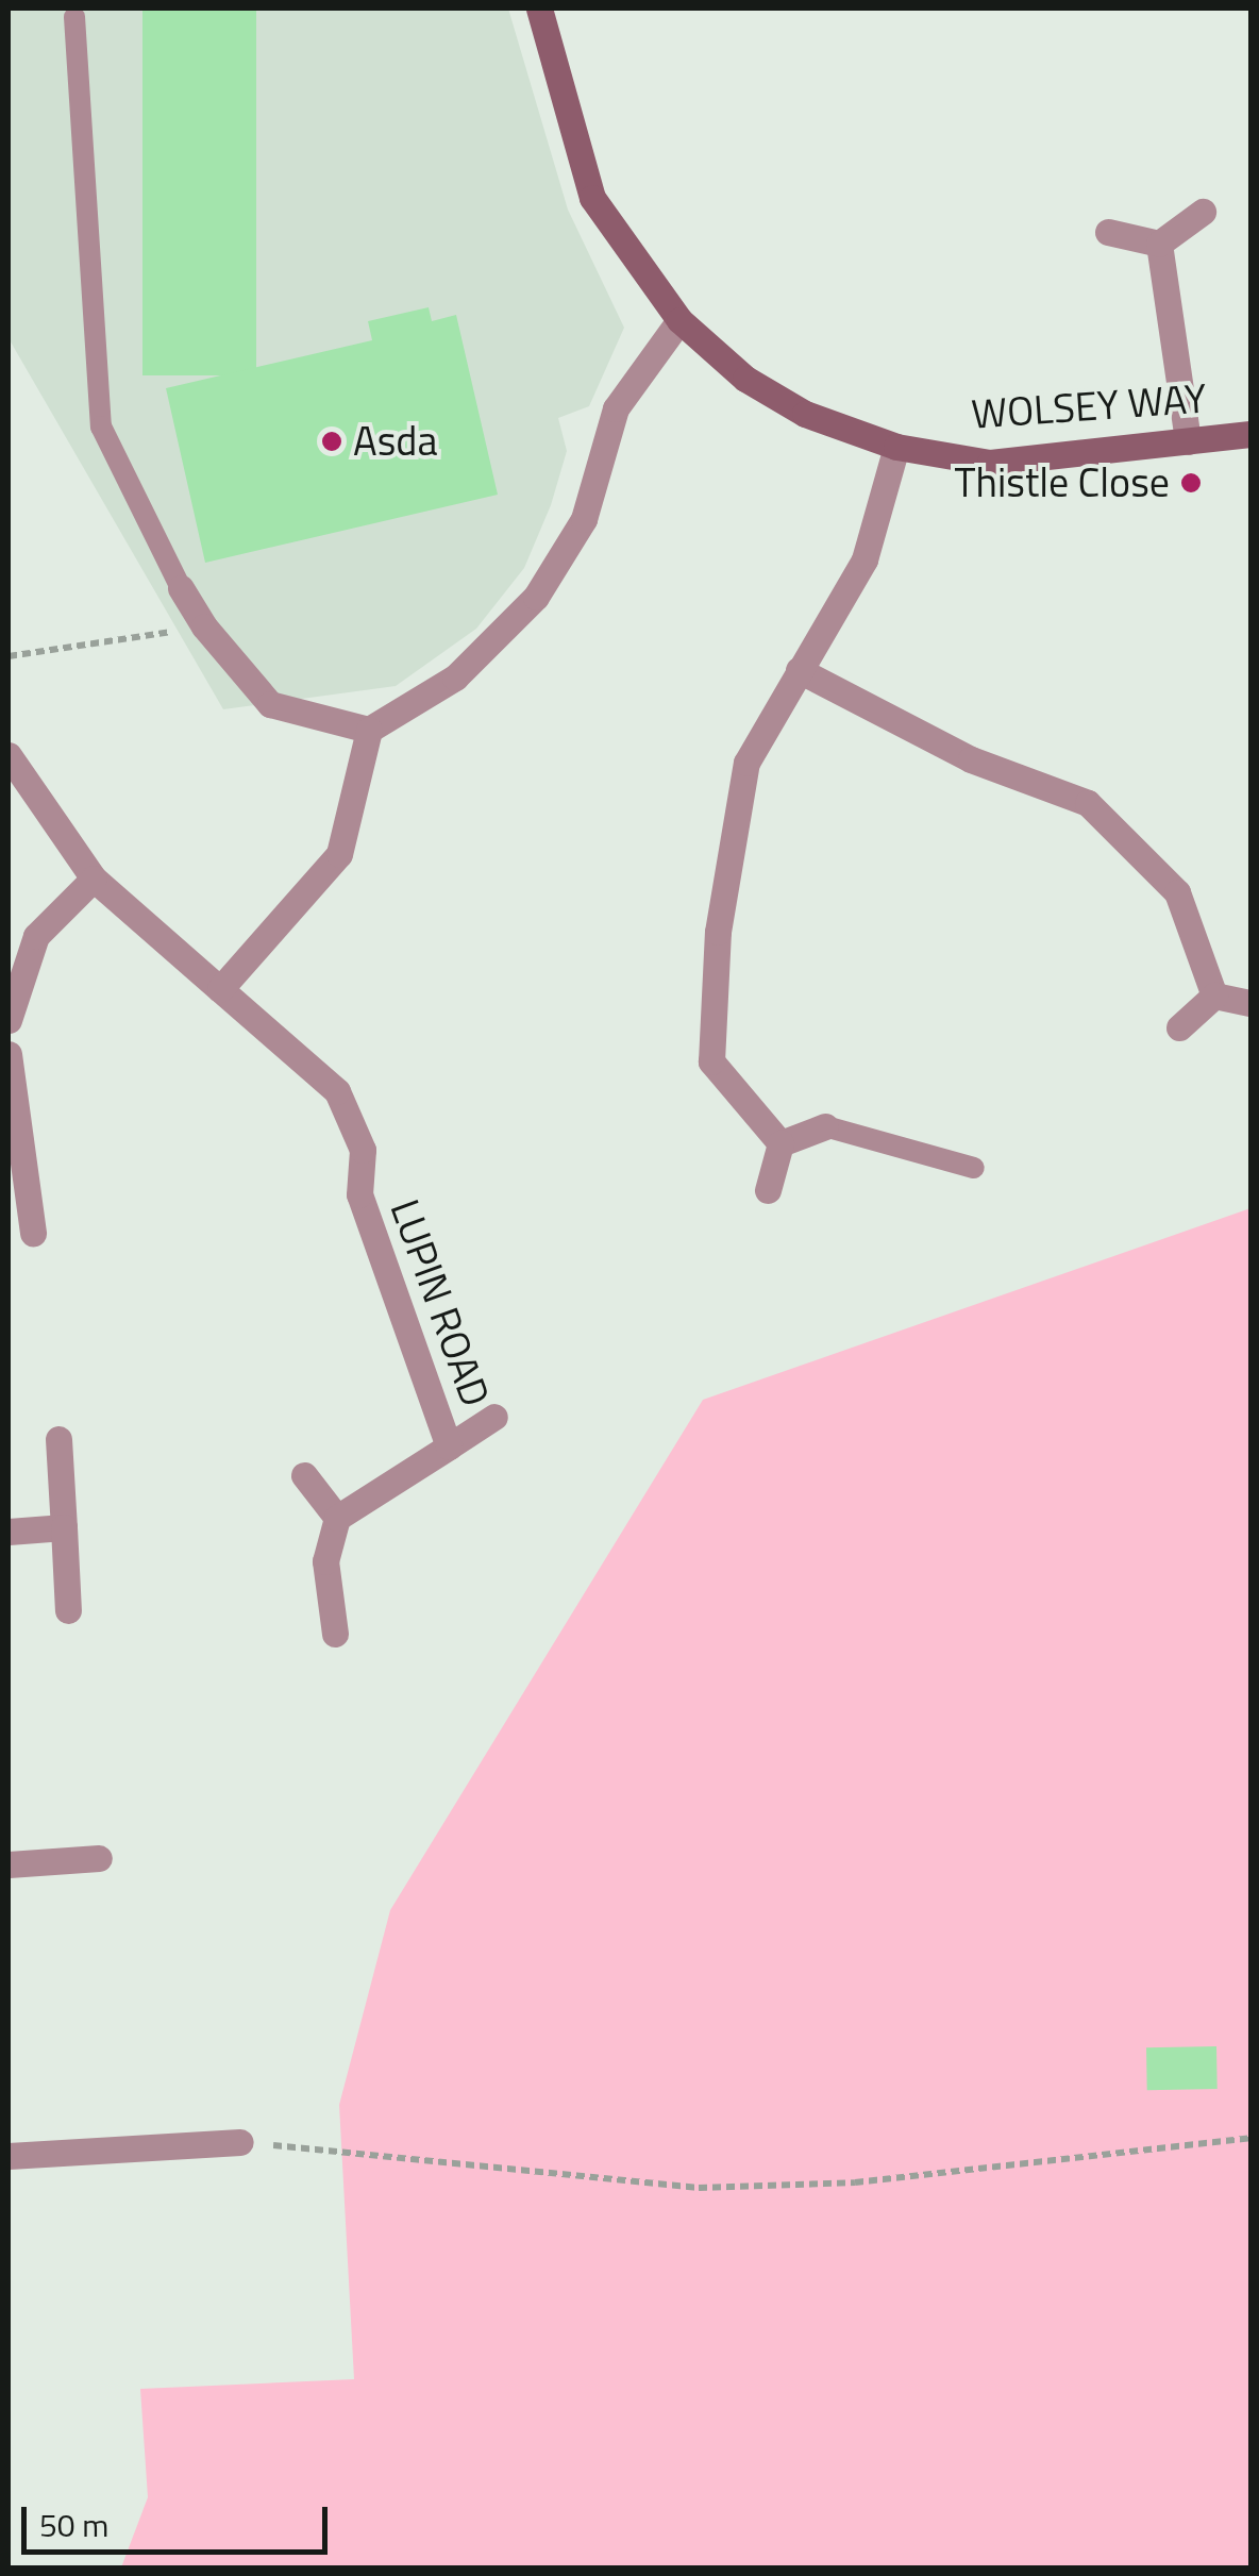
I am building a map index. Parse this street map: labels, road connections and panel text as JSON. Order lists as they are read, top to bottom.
{
  "streets": {
    "street": ["WOLSEY WAY", "LUPIN ROAD"]
  },
  "places": ["Asda", "Thistle Close"],
  "scale_bar": "50 m"
}
